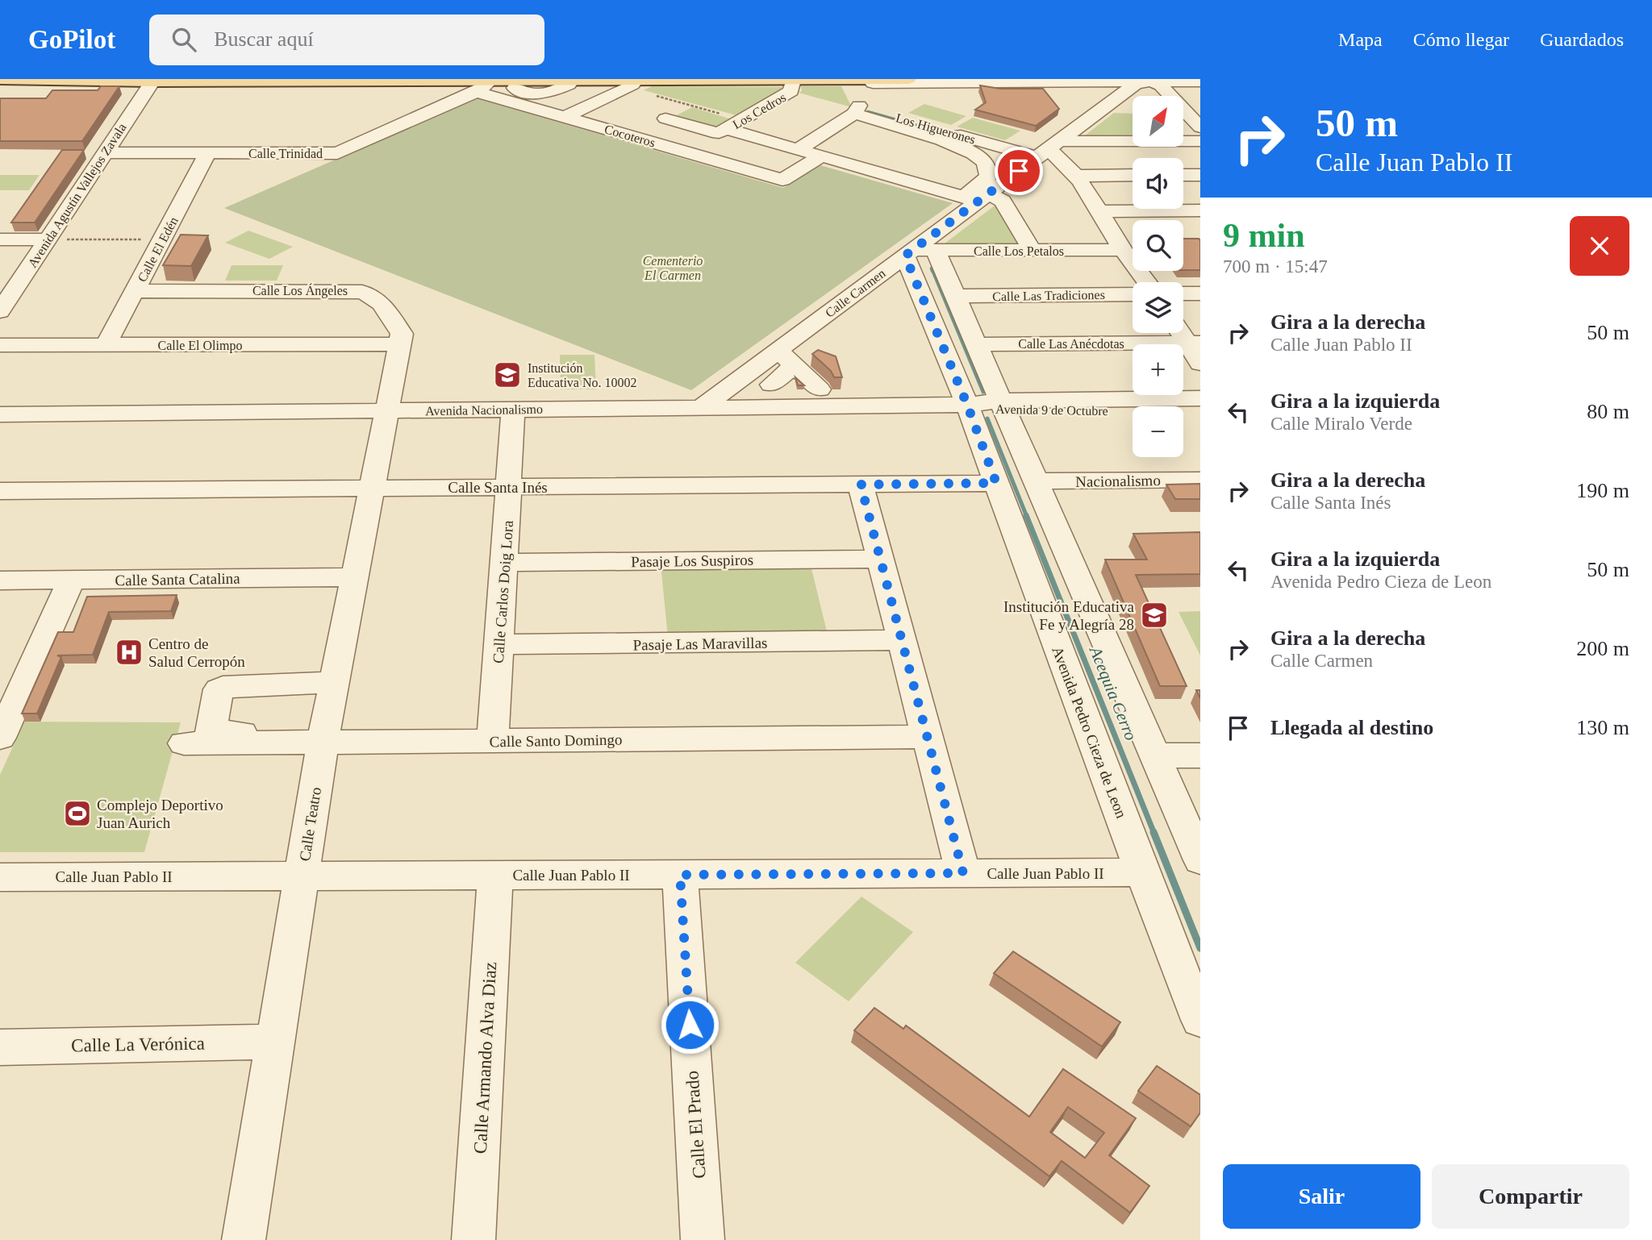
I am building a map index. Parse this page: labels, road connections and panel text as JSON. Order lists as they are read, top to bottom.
{
  "streets": {
    "street": [
      "Los Cedros",
      "Los Higuerones",
      "Cocoteros",
      "Calle Trinidad",
      "Avenida Agustín Vallejos Zavala",
      "Calle El Edén",
      "Calle Los Petalos",
      "Calle Los Ángeles",
      "Calle Carmen",
      "Calle Las Tradiciones",
      "Calle Las Anécdotas",
      "Calle El Olimpo",
      "Avenida Nacionalismo",
      "Avenida 9 de Octubre",
      "Nacionalismo",
      "Calle Santa Inés",
      "Pasaje Los Suspiros",
      "Calle Santa Catalina",
      "Calle Carlos Doig Lora",
      "Pasaje Las Maravillas",
      "Avenida Pedro Cieza de Leon",
      "Calle Santo Domingo",
      "Calle Teatro",
      "Calle Juan Pablo II",
      "Calle La Verónica",
      "Calle Armando Alva Diaz",
      "Calle El Prado"
    ]
  },
  "crossings": [
    ["Los Cedros", "Cocoteros"],
    ["Los Higuerones", "Calle Carmen"],
    ["Cocoteros", "Calle Trinidad"],
    ["Cocoteros", "Calle Carmen"],
    ["Calle Trinidad", "Avenida Agustín Vallejos Zavala"],
    ["Calle Trinidad", "Calle El Edén"],
    ["Calle El Edén", "Calle Los Ángeles"],
    ["Calle El Edén", "Calle El Olimpo"],
    ["Calle Los Petalos", "Calle Carmen"],
    ["Calle Los Petalos", "Avenida Pedro Cieza de Leon"],
    ["Calle Los Ángeles", "Calle El Olimpo"],
    ["Calle Carmen", "Avenida Nacionalismo"],
    ["Calle Carmen", "Avenida Pedro Cieza de Leon"],
    ["Avenida Nacionalismo", "Avenida 9 de Octubre"],
    ["Avenida Nacionalismo", "Calle Carlos Doig Lora"],
    ["Avenida Nacionalismo", "Avenida Pedro Cieza de Leon"],
    ["Avenida Nacionalismo", "Calle Teatro"],
    ["Avenida 9 de Octubre", "Avenida Pedro Cieza de Leon"],
    ["Calle Santa Inés", "Calle Carlos Doig Lora"],
    ["Calle Santa Inés", "Avenida Pedro Cieza de Leon"],
    ["Calle Santa Inés", "Calle Teatro"],
    ["Pasaje Los Suspiros", "Calle Carlos Doig Lora"],
    ["Calle Santa Catalina", "Calle Teatro"],
    ["Calle Carlos Doig Lora", "Pasaje Las Maravillas"],
    ["Calle Carlos Doig Lora", "Calle Santo Domingo"],
    ["Avenida Pedro Cieza de Leon", "Calle Juan Pablo II"],
    ["Calle Santo Domingo", "Calle Teatro"],
    ["Calle Teatro", "Calle Juan Pablo II"],
    ["Calle Teatro", "Calle La Verónica"],
    ["Calle Juan Pablo II", "Calle Armando Alva Diaz"],
    ["Calle Juan Pablo II", "Calle El Prado"]
  ],
  "water": ["Acequia Cerro"],
  "parks": ["Cementerio El Carmen"],
  "places": {
    "school or university": ["Institución Educativa No. 10002", "Institución Educativa Fe y Alegría 28"],
    "hospital": ["Centro de Salud Cerropón"],
    "sports": ["Complejo Deportivo Juan Aurich"]
  },
  "north": "top right",
  "page": {
    "header": "GoPilot",
    "search": "Buscar aquí",
    "nav": ["Mapa", "Cómo llegar", "Guardados"],
    "turn": ["50 m", "Calle Juan Pablo II"],
    "map_buttons": ["+", "−"],
    "heading": ["9 min", "700 m · 15:47"],
    "list": [
      {
        "name": "Gira a la derecha",
        "note": "Calle Juan Pablo II",
        "value": "50 m"
      },
      {
        "name": "Gira a la izquierda",
        "note": "Calle Miralo Verde",
        "value": "80 m"
      },
      {
        "name": "Gira a la derecha",
        "note": "Calle Santa Inés",
        "value": "190 m"
      },
      {
        "name": "Gira a la izquierda",
        "note": "Avenida Pedro Cieza de Leon",
        "value": "50 m"
      },
      {
        "name": "Gira a la derecha",
        "note": "Calle Carmen",
        "value": "200 m"
      },
      {
        "name": "Llegada al destino",
        "value": "130 m"
      }
    ],
    "buttons": ["Salir", "Compartir"]
  }
}
